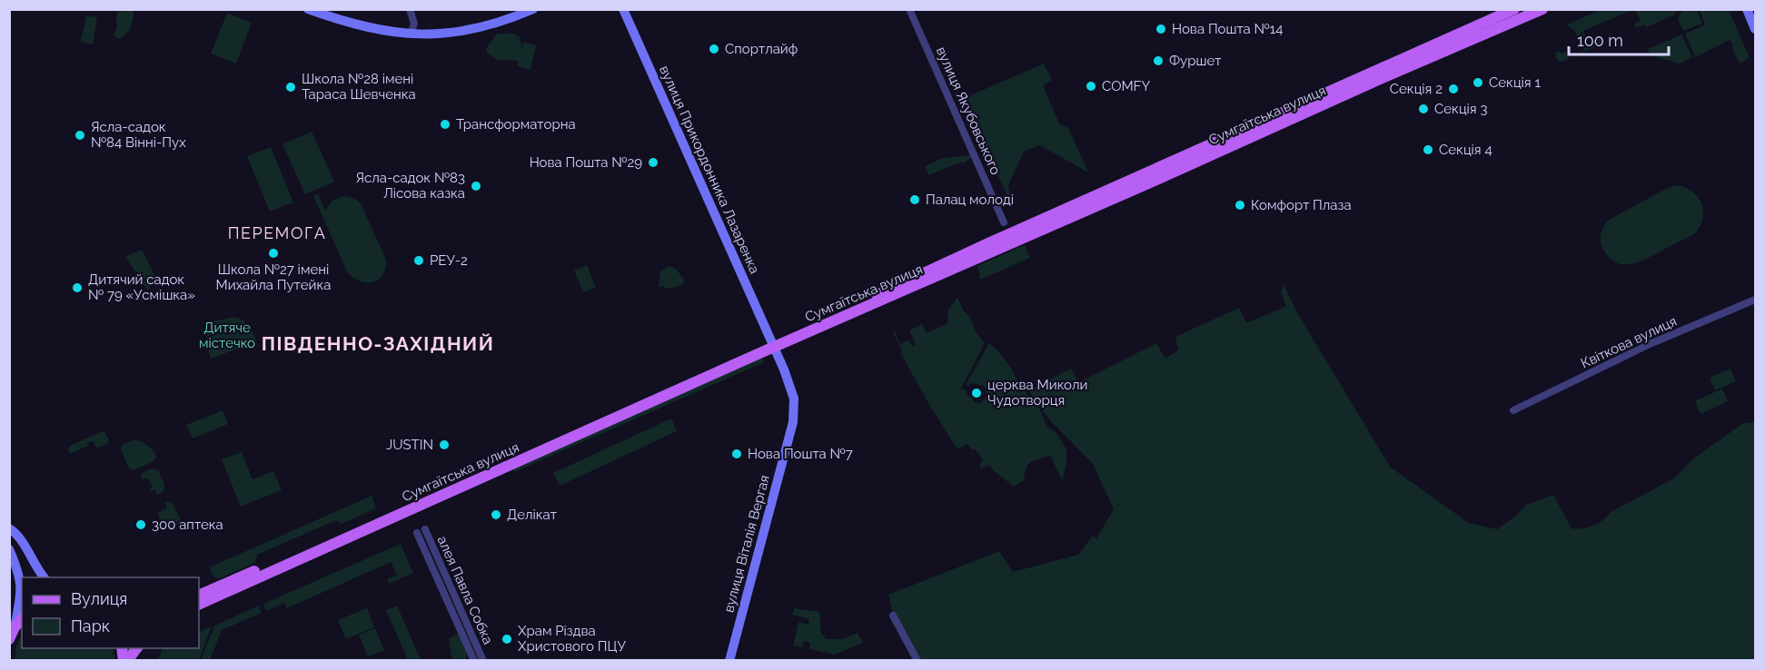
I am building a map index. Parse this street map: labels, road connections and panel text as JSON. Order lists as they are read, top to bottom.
{
  "streets": {
    "main road": ["Сумгаїтська вулиця"],
    "street": [
      "вулиця Якубовського",
      "вулиця Прикордонника Лазаренка",
      "Квіткова вулиця",
      "вулиця Віталія Вергая",
      "алея Павла Собка"
    ]
  },
  "crossings": [
    ["Сумгаїтська вулиця", "вулиця Прикордонника Лазаренка"],
    ["Сумгаїтська вулиця", "вулиця Віталія Вергая"],
    ["вулиця Прикордонника Лазаренка", "вулиця Віталія Вергая"]
  ],
  "districts": ["ПЕРЕМОГА", "ПІВДЕННО-ЗАХІДНИЙ"],
  "parks": ["Дитяче містечко"],
  "places": [
    "Нова Пошта №14",
    "Спортлайф",
    "Фуршет",
    "Секція 1",
    "COMFY",
    "Школа №28 імені Тараса Шевченка",
    "Секція 2",
    "Секція 3",
    "Трансформаторна",
    "Ясла-садок №84 Вінні-Пух",
    "Секція 4",
    "Нова Пошта №29",
    "Ясла-садок №83 Лісова казка",
    "Палац молоді",
    "Комфорт Плаза",
    "Школа №27 імені Михайла Путейка",
    "РЕУ-2",
    "Дитячий садок № 79 «Усмішка»",
    "церква Миколи Чудотворця",
    "JUSTIN",
    "Нова Пошта №7",
    "Делікат",
    "300 аптека",
    "Храм Різдва Христового ПЦУ"
  ],
  "legend": ["Вулиця", "Парк"],
  "scale_bar": "100 m"
}
